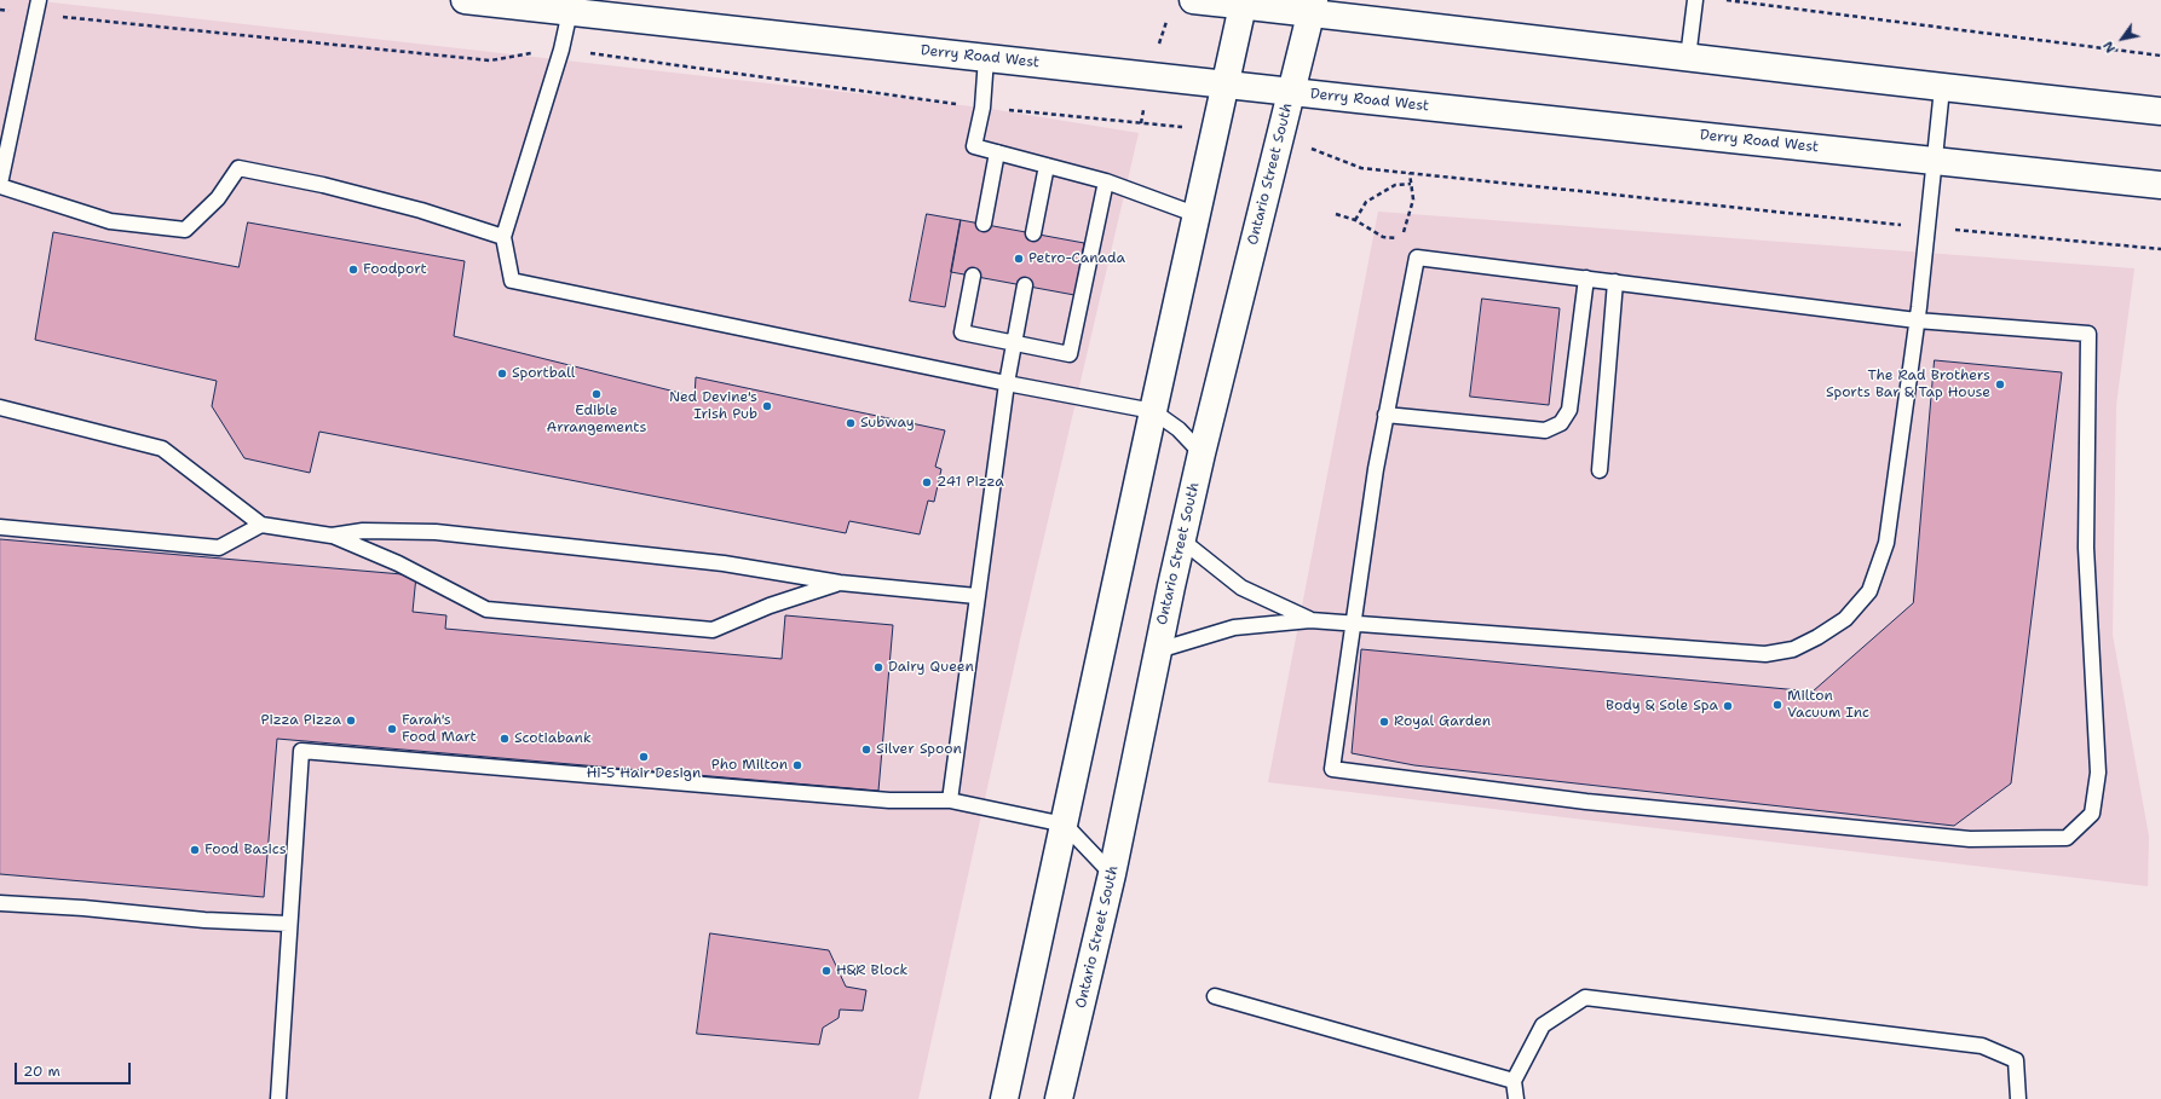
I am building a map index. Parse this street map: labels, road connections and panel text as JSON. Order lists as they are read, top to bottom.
{
  "streets": {
    "main road": ["Derry Road West", "Ontario Street South"]
  },
  "crossings": [
    ["Derry Road West", "Ontario Street South"]
  ],
  "places": [
    "Petro-Canada",
    "Foodport",
    "Sportball",
    "The Rad Brothers Sports Bar & Tap House",
    "Edible Arrangements",
    "Ned Devine's Irish Pub",
    "Subway",
    "241 Pizza",
    "Dairy Queen",
    "Milton Vacuum Inc",
    "Body & Sole Spa",
    "Pizza Pizza",
    "Royal Garden",
    "Farah's Food Mart",
    "Scotiabank",
    "Silver Spoon",
    "Hi-5 Hair Design",
    "Pho Milton",
    "Food Basics",
    "H&R Block"
  ],
  "scale_bar": "20 m",
  "north": "bottom left"
}
